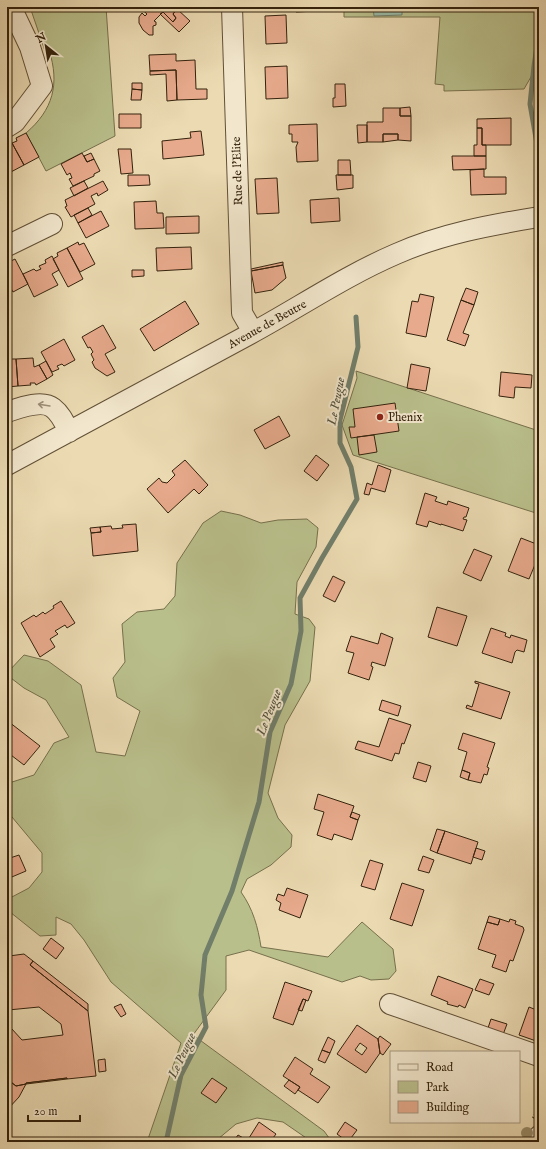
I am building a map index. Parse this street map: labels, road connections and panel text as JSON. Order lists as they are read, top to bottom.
{
  "streets": {
    "street": ["Rue de l'Elite", "Avenue de Beutre"]
  },
  "crossings": [
    ["Rue de l'Elite", "Avenue de Beutre"]
  ],
  "water": ["Le Peugue"],
  "places": ["Phenix"],
  "legend": ["Road", "Park", "Building"],
  "scale_bar": "20 m",
  "north": "top left"
}
